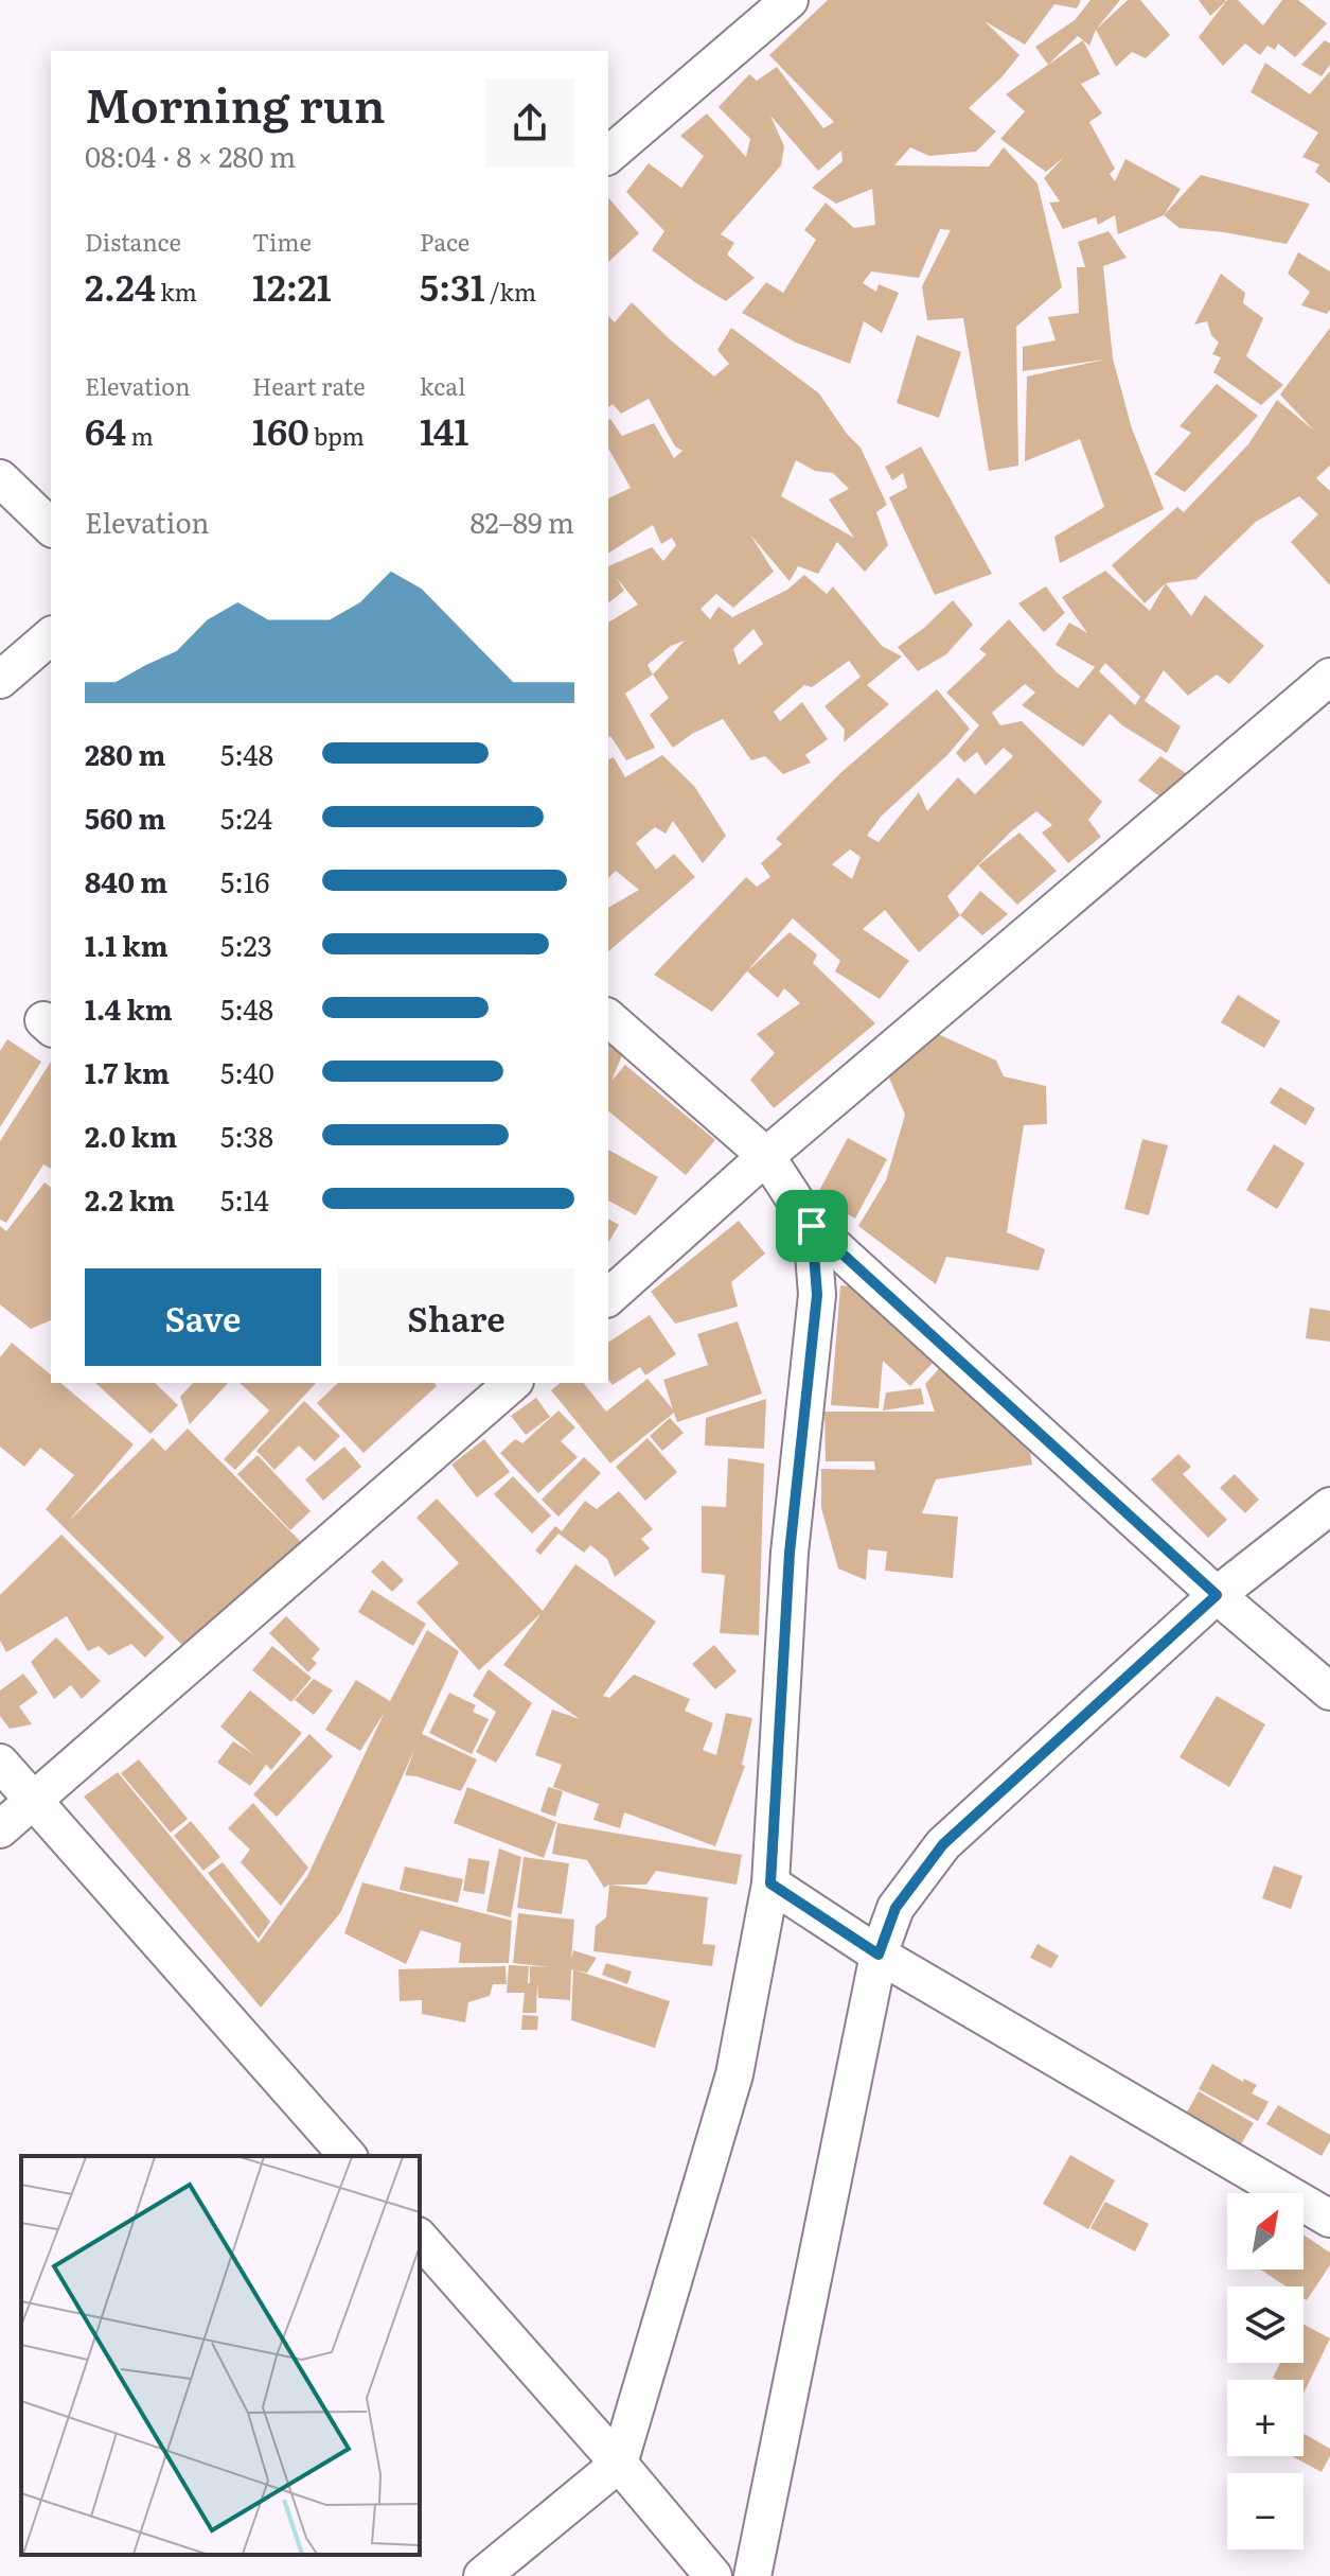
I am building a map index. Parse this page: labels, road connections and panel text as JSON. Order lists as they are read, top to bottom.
{
  "north": "top right",
  "page": {
    "heading": ["Morning run", "08:04 · 8 × 280 m"],
    "stats": [
      ["Distance", "2.24 km"],
      ["Time", "12:21"],
      ["Pace", "5:31 /km"],
      ["Elevation", "64 m"],
      ["Heart rate", "160 bpm"],
      ["kcal", "141"]
    ],
    "chart": ["Elevation", "82–89 m"],
    "list": [
      {
        "name": "280 m",
        "note": "5:48"
      },
      {
        "name": "560 m",
        "note": "5:24"
      },
      {
        "name": "840 m",
        "note": "5:16"
      },
      {
        "name": "1.1 km",
        "note": "5:23"
      },
      {
        "name": "1.4 km",
        "note": "5:48"
      },
      {
        "name": "1.7 km",
        "note": "5:40"
      },
      {
        "name": "2.0 km",
        "note": "5:38"
      },
      {
        "name": "2.2 km",
        "note": "5:14"
      }
    ],
    "buttons": ["Save", "Share"],
    "map_buttons": ["+", "−"]
  }
}
